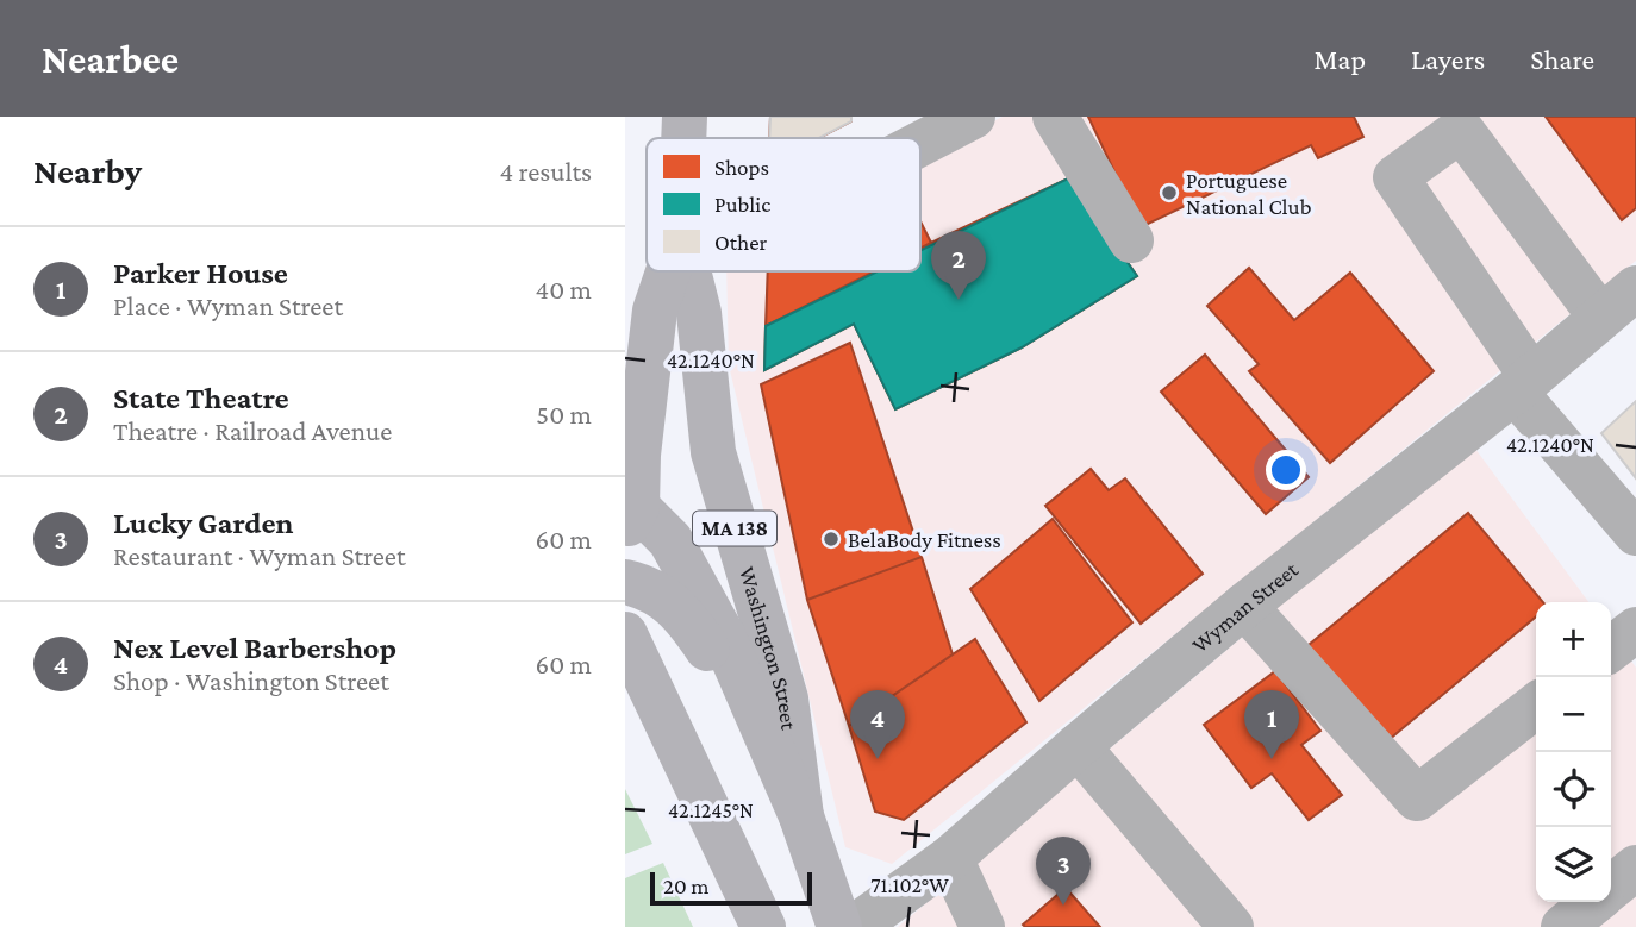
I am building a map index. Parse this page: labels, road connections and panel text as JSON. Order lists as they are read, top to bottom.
{
  "streets": {
    "main road": ["MA 138", "Washington Street"],
    "street": ["Wyman Street"]
  },
  "places": ["Portuguese National Club", "BelaBody Fitness"],
  "legend": ["Shops", "Public", "Other"],
  "scale_bar": "20 m",
  "page": {
    "header": "Nearbee",
    "nav": ["Map", "Layers", "Share"],
    "heading": ["Nearby", "4 results"],
    "list": [
      {
        "mark": "1",
        "name": "Parker House",
        "note": "Place · Wyman Street",
        "value": "40 m"
      },
      {
        "mark": "2",
        "name": "State Theatre",
        "note": "Theatre · Railroad Avenue",
        "value": "50 m"
      },
      {
        "mark": "3",
        "name": "Lucky Garden",
        "note": "Restaurant · Wyman Street",
        "value": "60 m"
      },
      {
        "mark": "4",
        "name": "Nex Level Barbershop",
        "note": "Shop · Washington Street",
        "value": "60 m"
      }
    ],
    "pins": [
      "2",
      "1",
      "4",
      "3"
    ],
    "map_buttons": ["+", "−"],
    "scale": "20 m"
  },
  "coordinates": ["42.1240°N", "42.1245°N", "71.102°W"]
}
